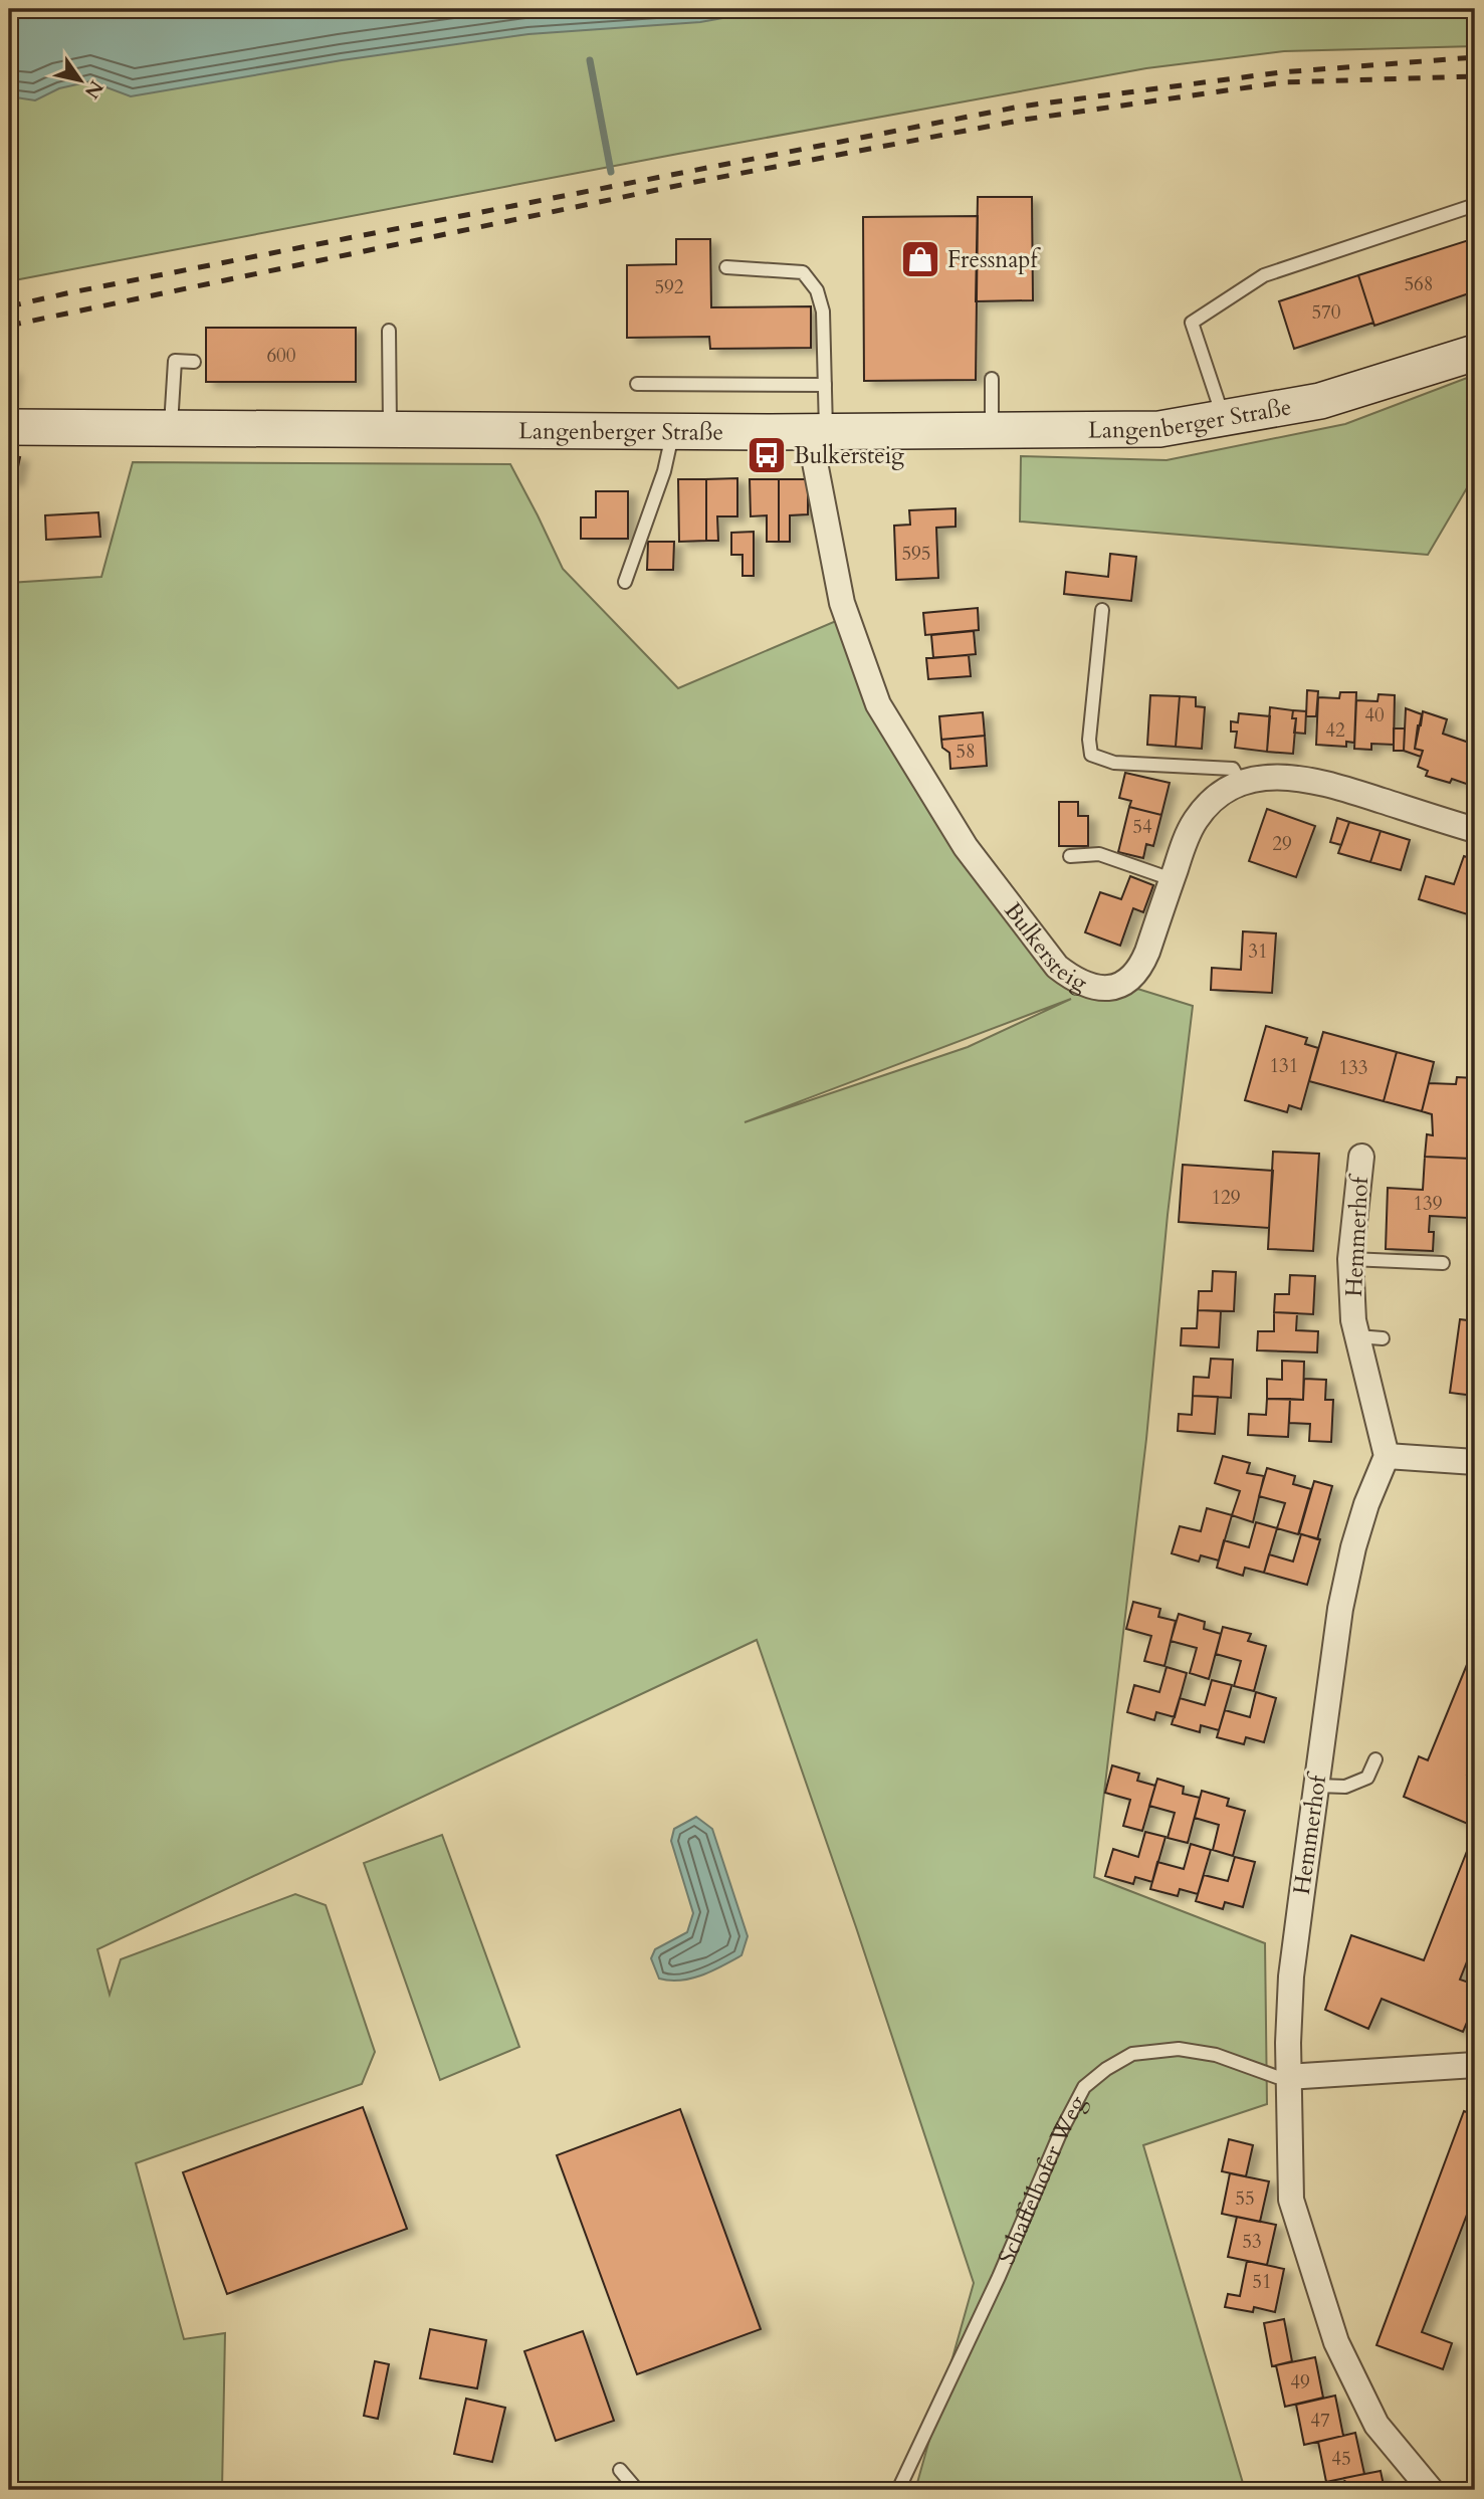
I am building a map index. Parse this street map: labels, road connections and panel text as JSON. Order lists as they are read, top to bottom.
{
  "streets": {
    "main road": ["Langenberger Straße"],
    "street": ["Bulkersteig", "Hemmerhof", "Schaffelhofer Weg"]
  },
  "crossings": [
    ["Langenberger Straße", "Bulkersteig"],
    ["Hemmerhof", "Schaffelhofer Weg"]
  ],
  "places": {
    "shop": ["Fressnapf"],
    "bus stop": ["Bulkersteig"]
  },
  "house_numbers": [
    "568",
    "592",
    "570",
    "600",
    "595",
    "40",
    "42",
    "58",
    "54",
    "29",
    "31",
    "131",
    "133",
    "129",
    "139",
    "55",
    "53",
    "51",
    "49",
    "47",
    "45"
  ],
  "north": "bottom right"
}
